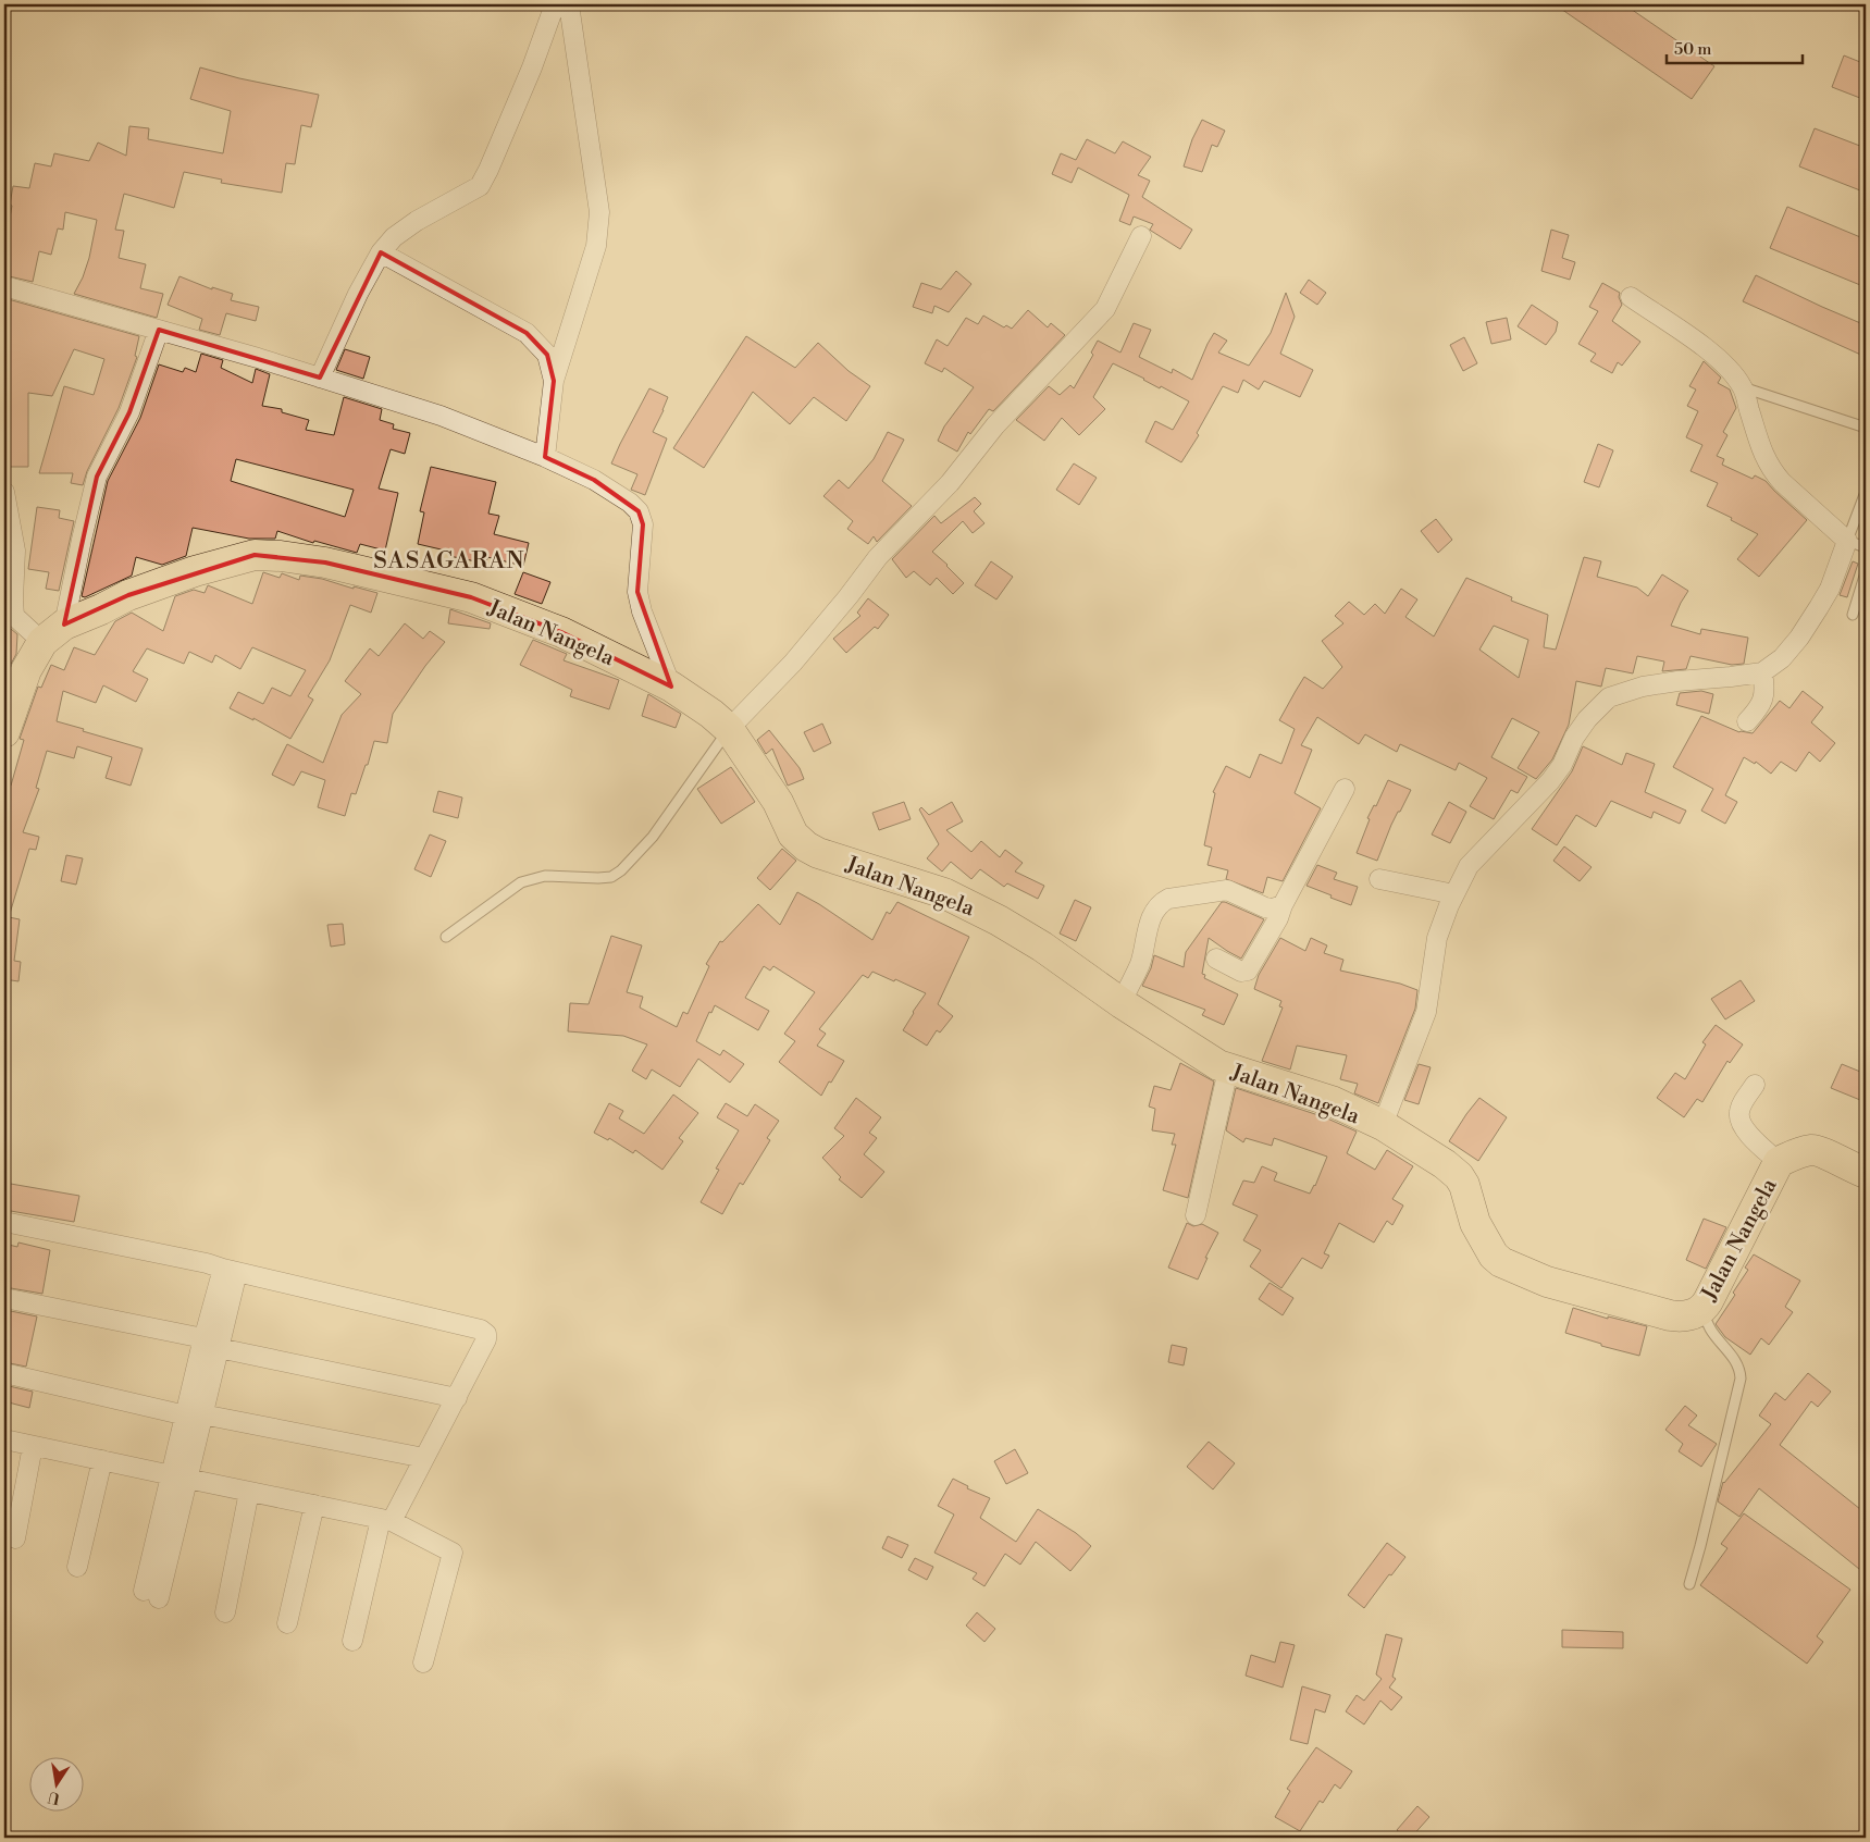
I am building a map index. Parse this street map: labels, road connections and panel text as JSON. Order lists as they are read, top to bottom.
{
  "streets": {
    "main road": ["Jalan Nangela"]
  },
  "districts": ["SASAGARAN"],
  "scale_bar": "50 m",
  "north": "bottom"
}
